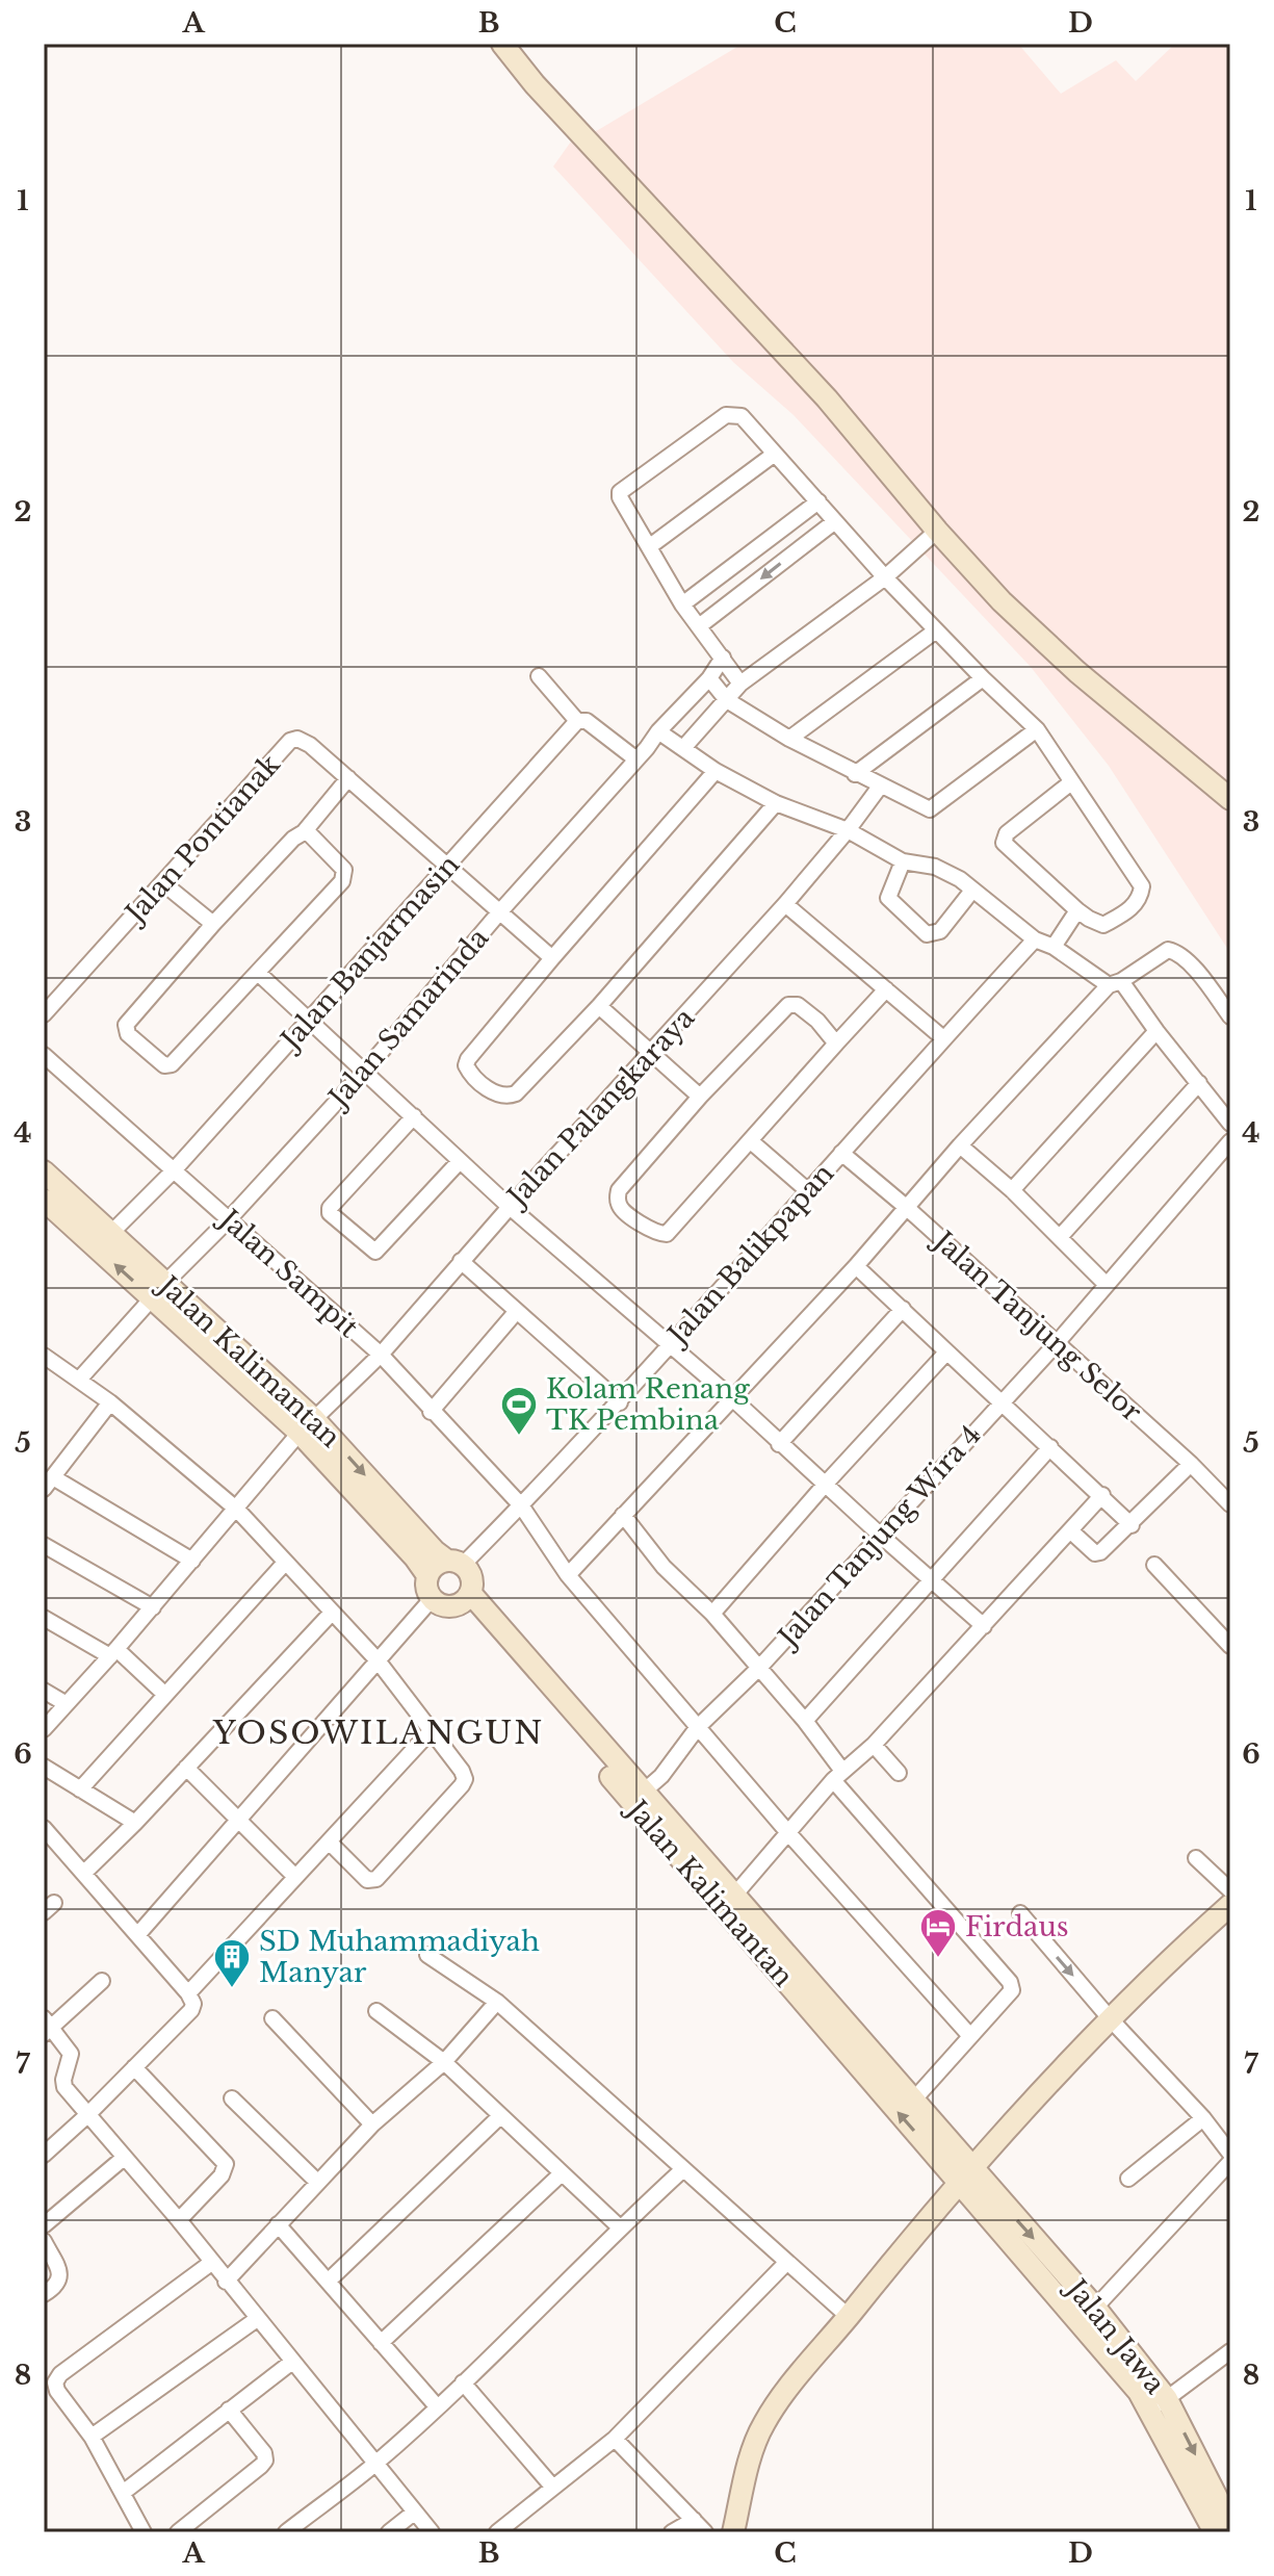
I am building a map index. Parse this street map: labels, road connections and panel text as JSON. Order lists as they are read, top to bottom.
{
  "streets": {
    "main road": ["Jalan Kalimantan", "Jalan Jawa"],
    "street": [
      "Jalan Pontianak",
      "Jalan Banjarmasin",
      "Jalan Samarinda",
      "Jalan Palangkaraya",
      "Jalan Balikpapan",
      "Jalan Sampit",
      "Jalan Tanjung Selor",
      "Jalan Tanjung Wira 4"
    ]
  },
  "crossings": [
    ["Jalan Pontianak", "Jalan Banjarmasin"],
    ["Jalan Pontianak", "Jalan Samarinda"],
    ["Jalan Banjarmasin", "Jalan Sampit"],
    ["Jalan Banjarmasin", "Jalan Kalimantan"],
    ["Jalan Samarinda", "Jalan Sampit"],
    ["Jalan Samarinda", "Jalan Kalimantan"],
    ["Jalan Palangkaraya", "Jalan Sampit"],
    ["Jalan Palangkaraya", "Jalan Kalimantan"],
    ["Jalan Balikpapan", "Jalan Sampit"],
    ["Jalan Balikpapan", "Jalan Tanjung Selor"],
    ["Jalan Balikpapan", "Jalan Kalimantan"],
    ["Jalan Sampit", "Jalan Tanjung Wira 4"],
    ["Jalan Tanjung Selor", "Jalan Tanjung Wira 4"],
    ["Jalan Kalimantan", "Jalan Tanjung Wira 4"],
    ["Jalan Kalimantan", "Jalan Jawa"]
  ],
  "districts": ["YOSOWILANGUN"],
  "places": {
    "sports": ["Kolam Renang TK Pembina"],
    "hotel": ["Firdaus"],
    "building": ["SD Muhammadiyah Manyar"]
  },
  "grid": {
    "columns": [
      "A",
      "B",
      "C",
      "D"
    ],
    "rows": [
      "1",
      "2",
      "3",
      "4",
      "5",
      "6",
      "7",
      "8"
    ]
  }
}
